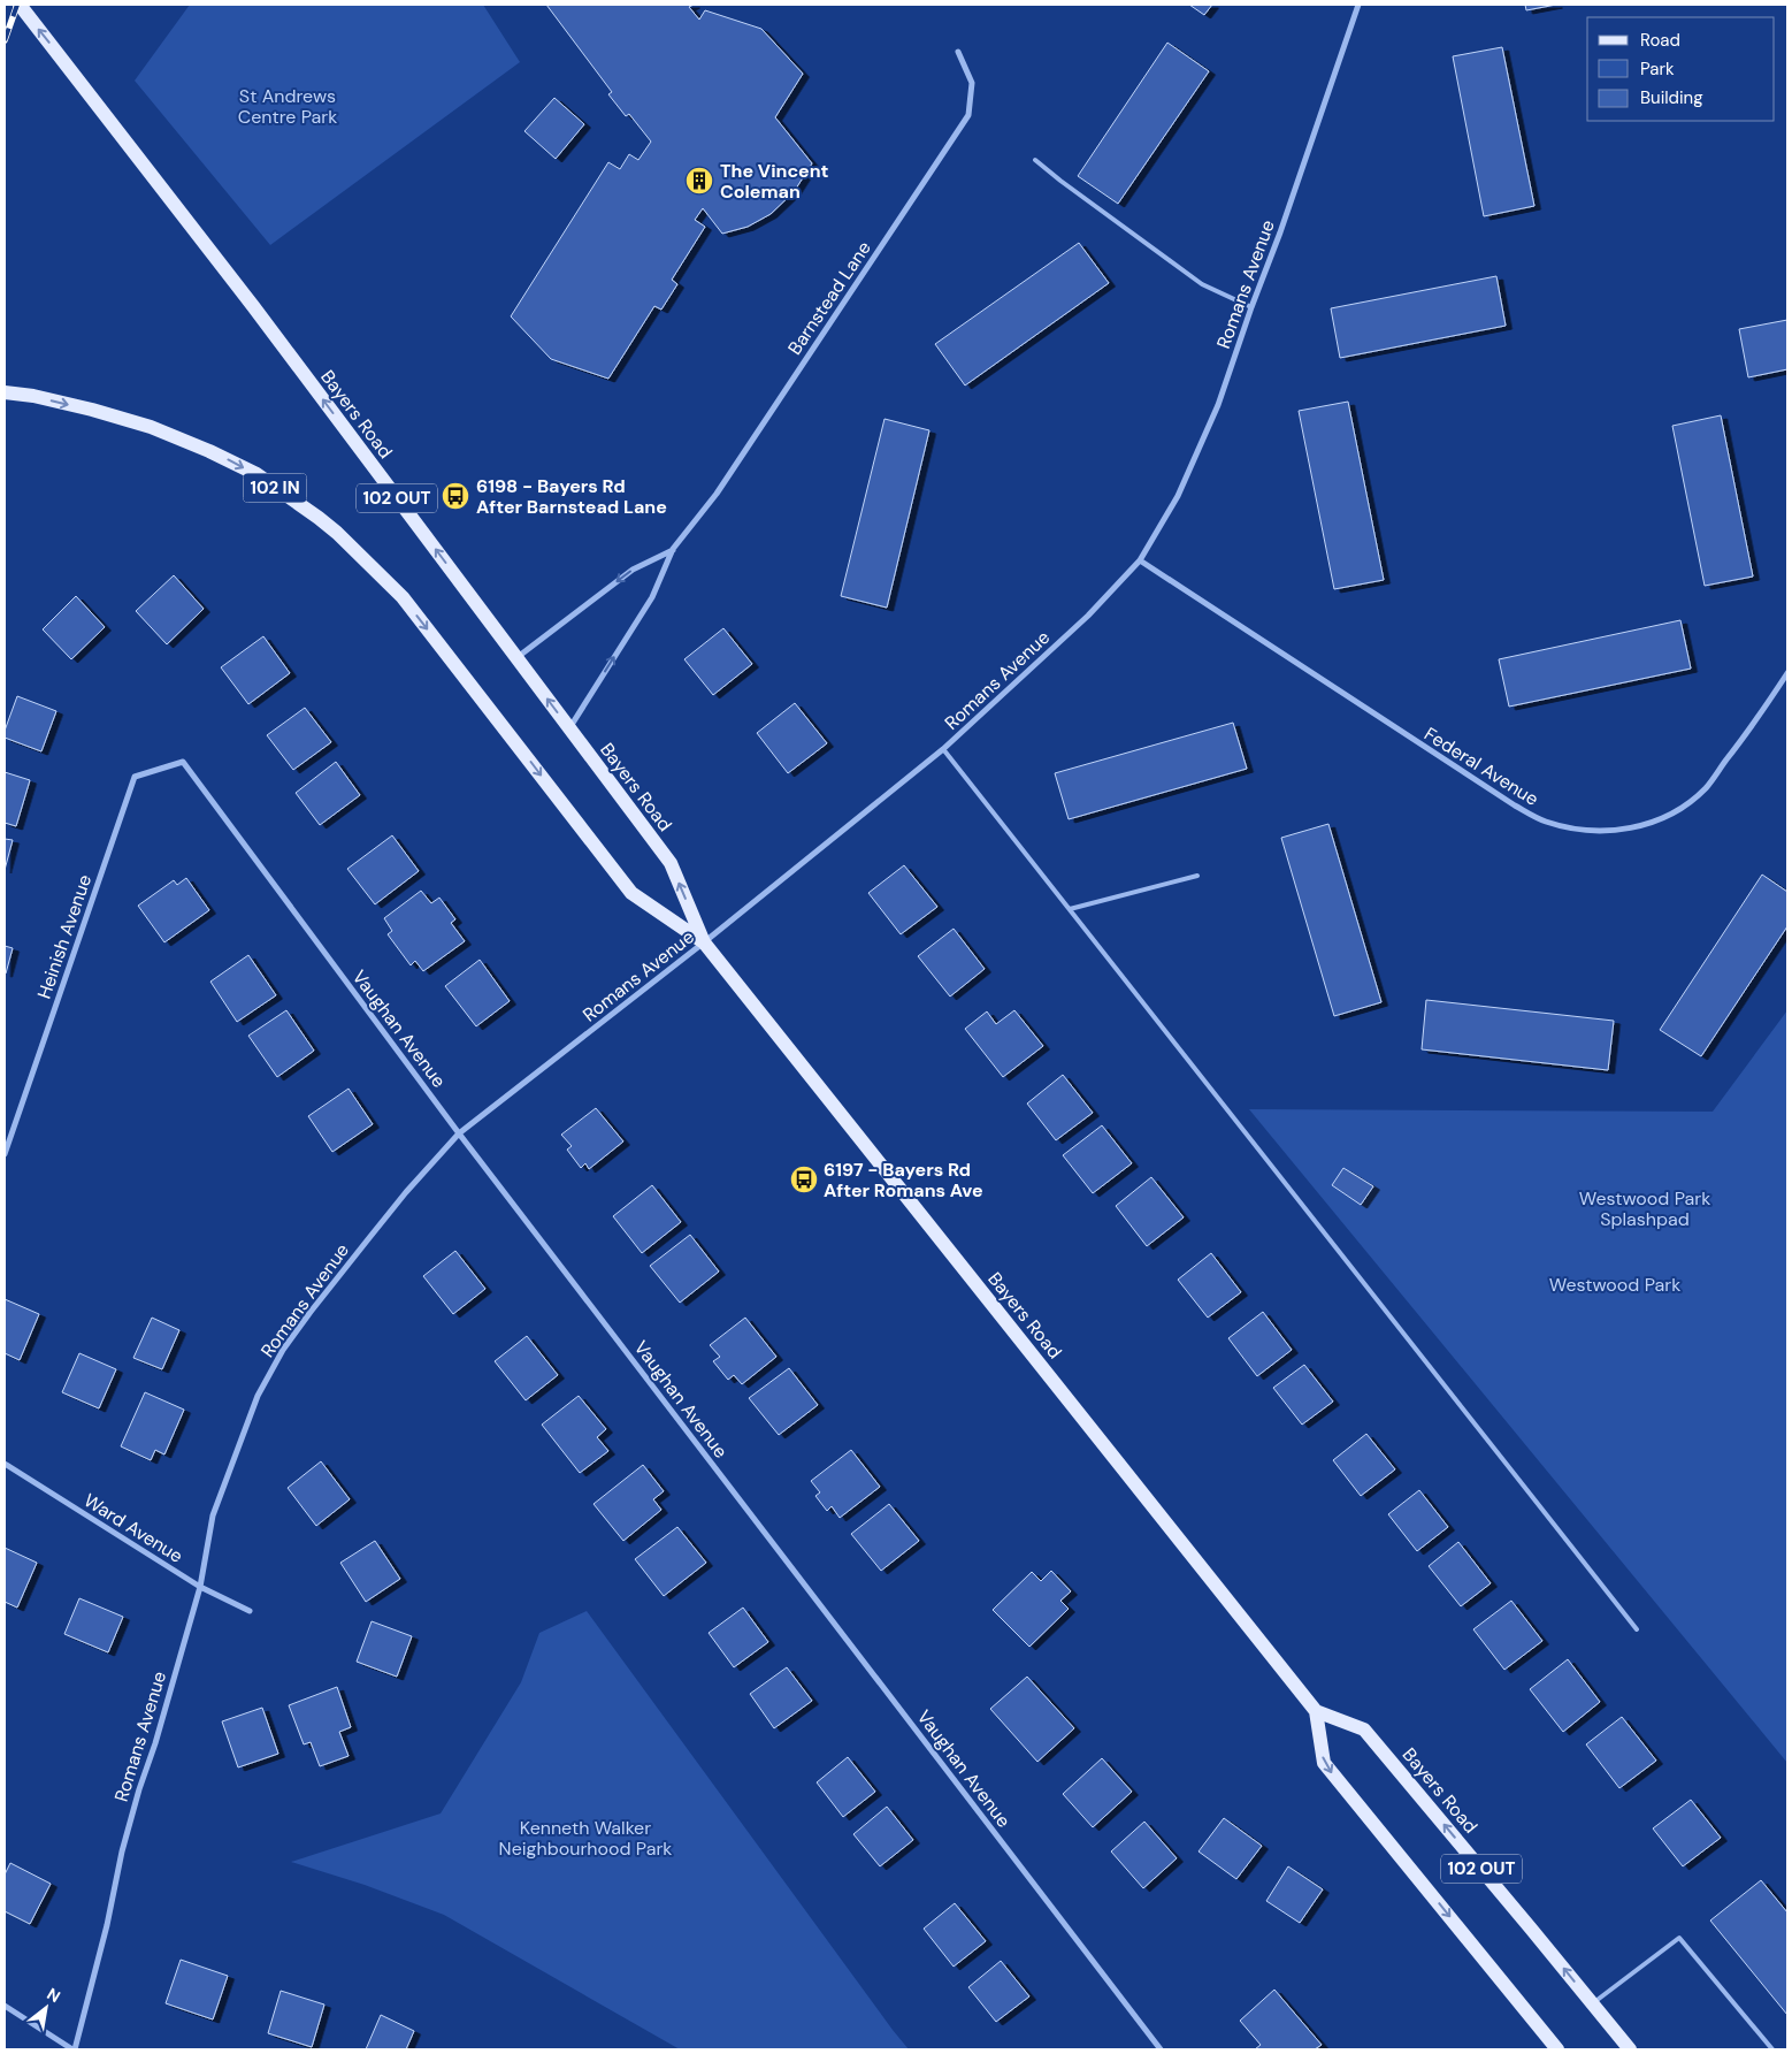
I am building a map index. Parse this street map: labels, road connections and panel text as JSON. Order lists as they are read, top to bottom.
{
  "streets": {
    "main road": ["Bayers Road", "102 IN", "102 OUT"],
    "street": [
      "Romans Avenue",
      "Barnstead Lane",
      "Federal Avenue",
      "Heinish Avenue",
      "Vaughan Avenue",
      "Ward Avenue"
    ]
  },
  "crossings": [
    ["Romans Avenue", "Bayers Road"],
    ["Romans Avenue", "Federal Avenue"],
    ["Romans Avenue", "Vaughan Avenue"],
    ["Romans Avenue", "Ward Avenue"],
    ["Barnstead Lane", "Bayers Road"],
    ["Heinish Avenue", "Vaughan Avenue"]
  ],
  "parks": [
    "St Andrews Centre Park",
    "Westwood Park Splashpad",
    "Westwood Park",
    "Kenneth Walker Neighbourhood Park"
  ],
  "places": {
    "building": ["The Vincent Coleman"],
    "bus stop": ["6198 - Bayers Rd After Barnstead Lane", "6197 - Bayers Rd After Romans Ave"]
  },
  "legend": ["Road", "Park", "Building"],
  "north": "top right"
}
